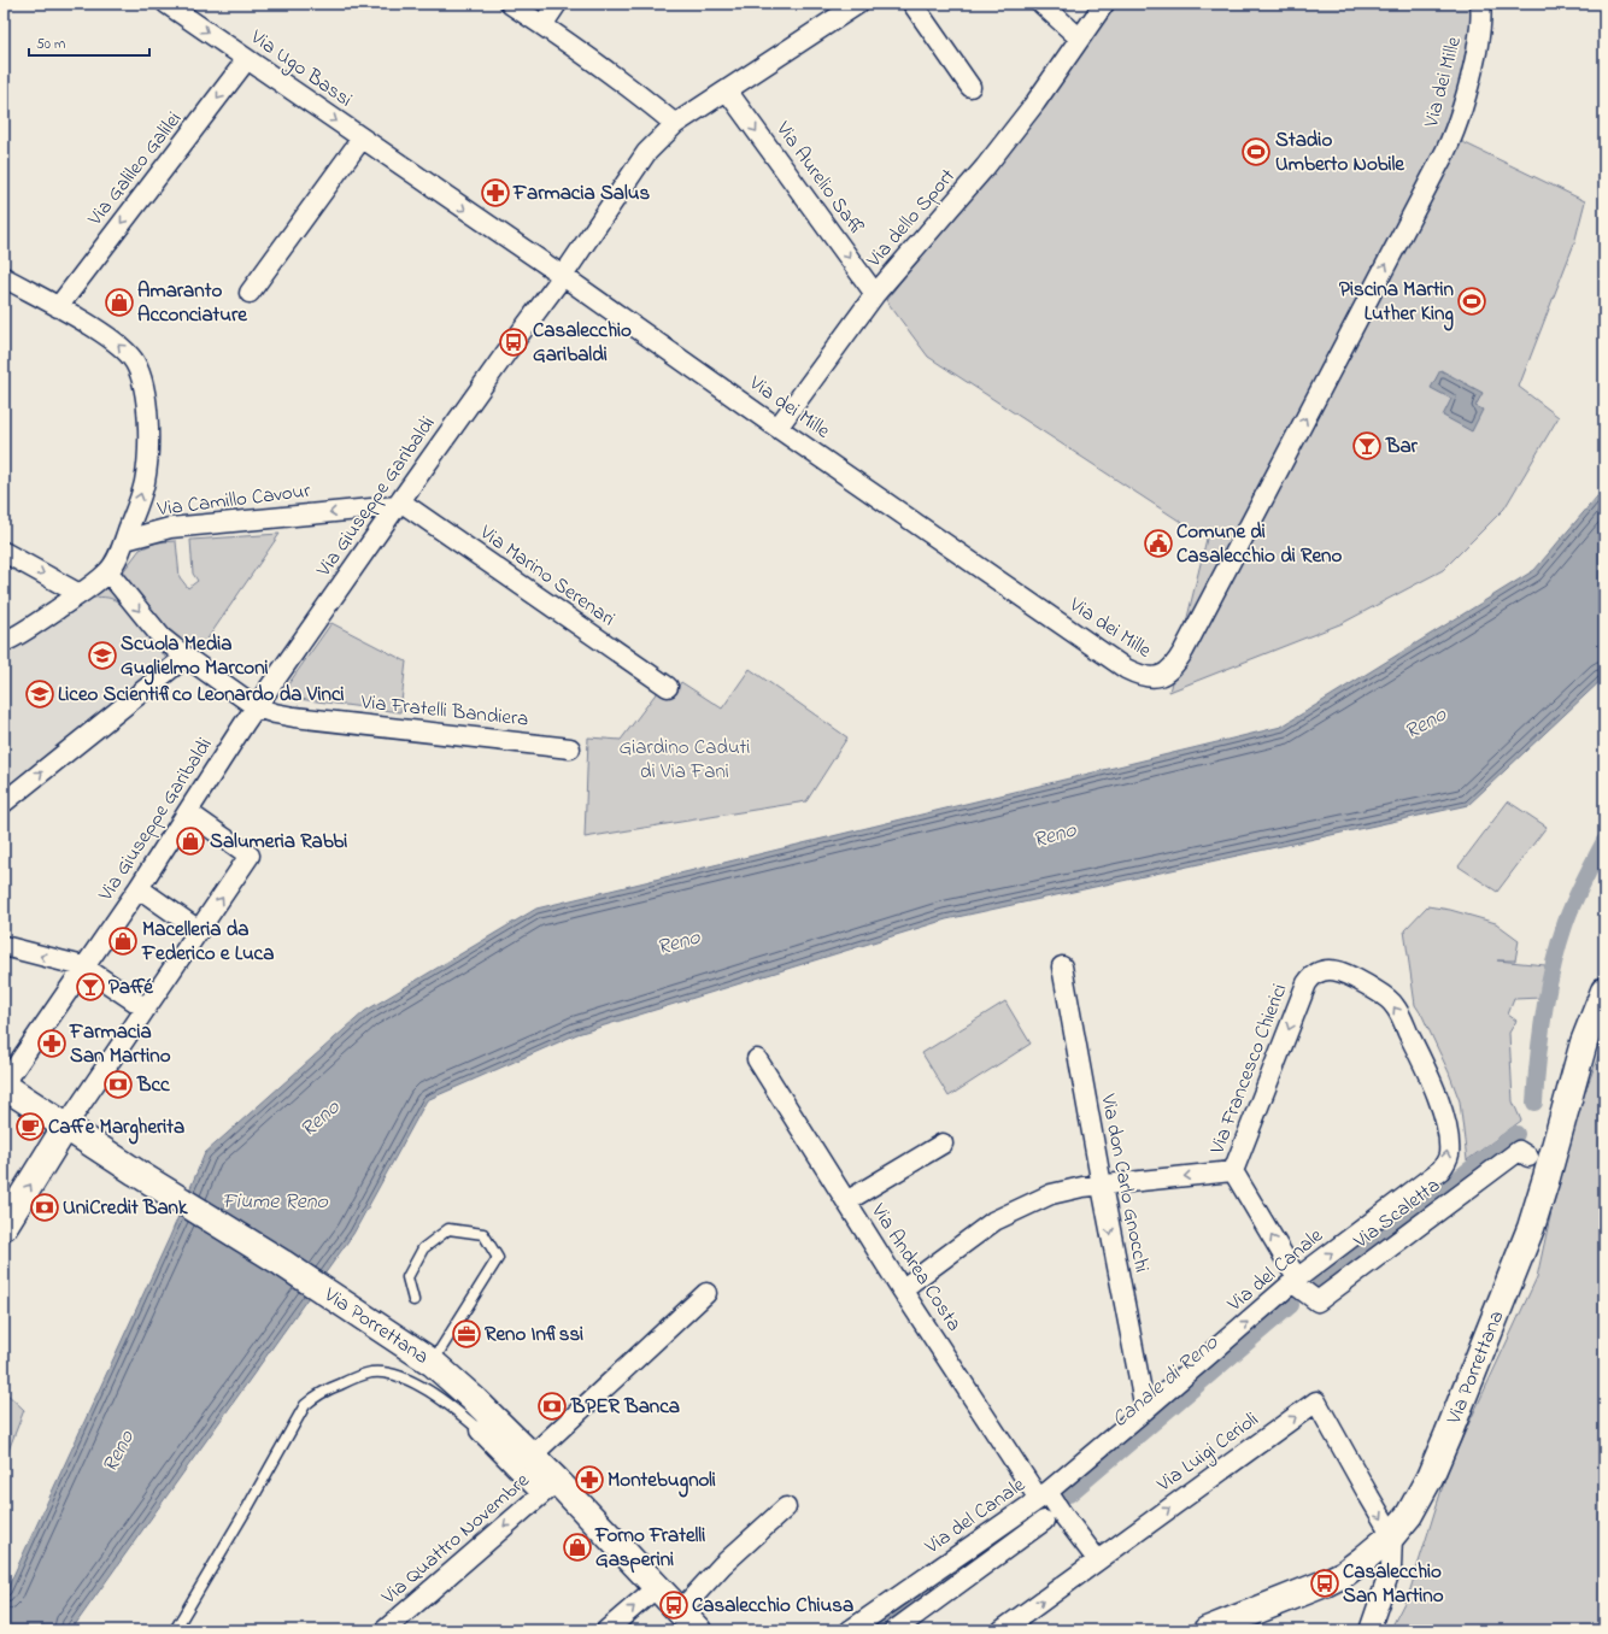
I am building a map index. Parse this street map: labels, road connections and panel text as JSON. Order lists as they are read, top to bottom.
{
  "streets": {
    "main road": ["Via Porrettana"],
    "street": [
      "Via Ugo Bassi",
      "Via dei Mille",
      "Via Galileo Galilei",
      "Via Aurelio Saffi",
      "Via dello Sport",
      "Via Giuseppe Garibaldi",
      "Via Camillo Cavour",
      "Via Marino Serenari",
      "Via Fratelli Bandiera",
      "Via Francesco Chierici",
      "Via don Carlo Gnocchi",
      "Via Scaletta",
      "Via Andrea Costa",
      "Via del Canale",
      "Via Luigi Cerioli",
      "Via Quattro Novembre"
    ]
  },
  "crossings": [
    ["Via Ugo Bassi", "Via dei Mille"],
    ["Via Ugo Bassi", "Via Galileo Galilei"],
    ["Via Ugo Bassi", "Via Giuseppe Garibaldi"],
    ["Via dei Mille", "Via dello Sport"],
    ["Via dei Mille", "Via Giuseppe Garibaldi"],
    ["Via Aurelio Saffi", "Via dello Sport"],
    ["Via Aurelio Saffi", "Via Giuseppe Garibaldi"],
    ["Via Giuseppe Garibaldi", "Via Camillo Cavour"],
    ["Via Giuseppe Garibaldi", "Via Marino Serenari"],
    ["Via Giuseppe Garibaldi", "Via Fratelli Bandiera"],
    ["Via Giuseppe Garibaldi", "Via Porrettana"],
    ["Via Camillo Cavour", "Via Marino Serenari"],
    ["Via Francesco Chierici", "Via del Canale"],
    ["Via don Carlo Gnocchi", "Via del Canale"],
    ["Via Scaletta", "Via del Canale"],
    ["Via Andrea Costa", "Via del Canale"],
    ["Via Andrea Costa", "Via Luigi Cerioli"],
    ["Via Porrettana", "Via Luigi Cerioli"],
    ["Via Porrettana", "Via Quattro Novembre"]
  ],
  "one_way": [
    "Via Ugo Bassi",
    "Via Aurelio Saffi",
    "Via Camillo Cavour",
    "Via Francesco Chierici",
    "Via Quattro Novembre"
  ],
  "water": ["Reno", "Fiume Reno", "Canale di Reno"],
  "parks": ["Giardino Caduti di Via Fani"],
  "places": {
    "sports": ["Stadio Umberto Nobile", "Piscina Martin Luther King"],
    "pharmacy": ["Farmacia Salus", "Farmacia San Martino", "Montebugnoli"],
    "shop": [
      "Amaranto Acconciature",
      "Salumeria Rabbi",
      "Macelleria da Federico e Luca",
      "Forno Fratelli Gasperini"
    ],
    "bus stop": ["Casalecchio Garibaldi", "Casalecchio San Martino", "Casalecchio Chiusa"],
    "bar": ["Bar", "Paffé"],
    "public building": ["Comune di Casalecchio di Reno"],
    "school or university": ["Scuola Media Guglielmo Marconi", "Liceo Scientifico Leonardo da Vinci"],
    "bank": ["Bcc", "UniCredit Bank", "BPER Banca"],
    "cafe": ["Caffe Margherita"],
    "office": ["Reno Infissi"]
  },
  "scale_bar": "50 m"
}
